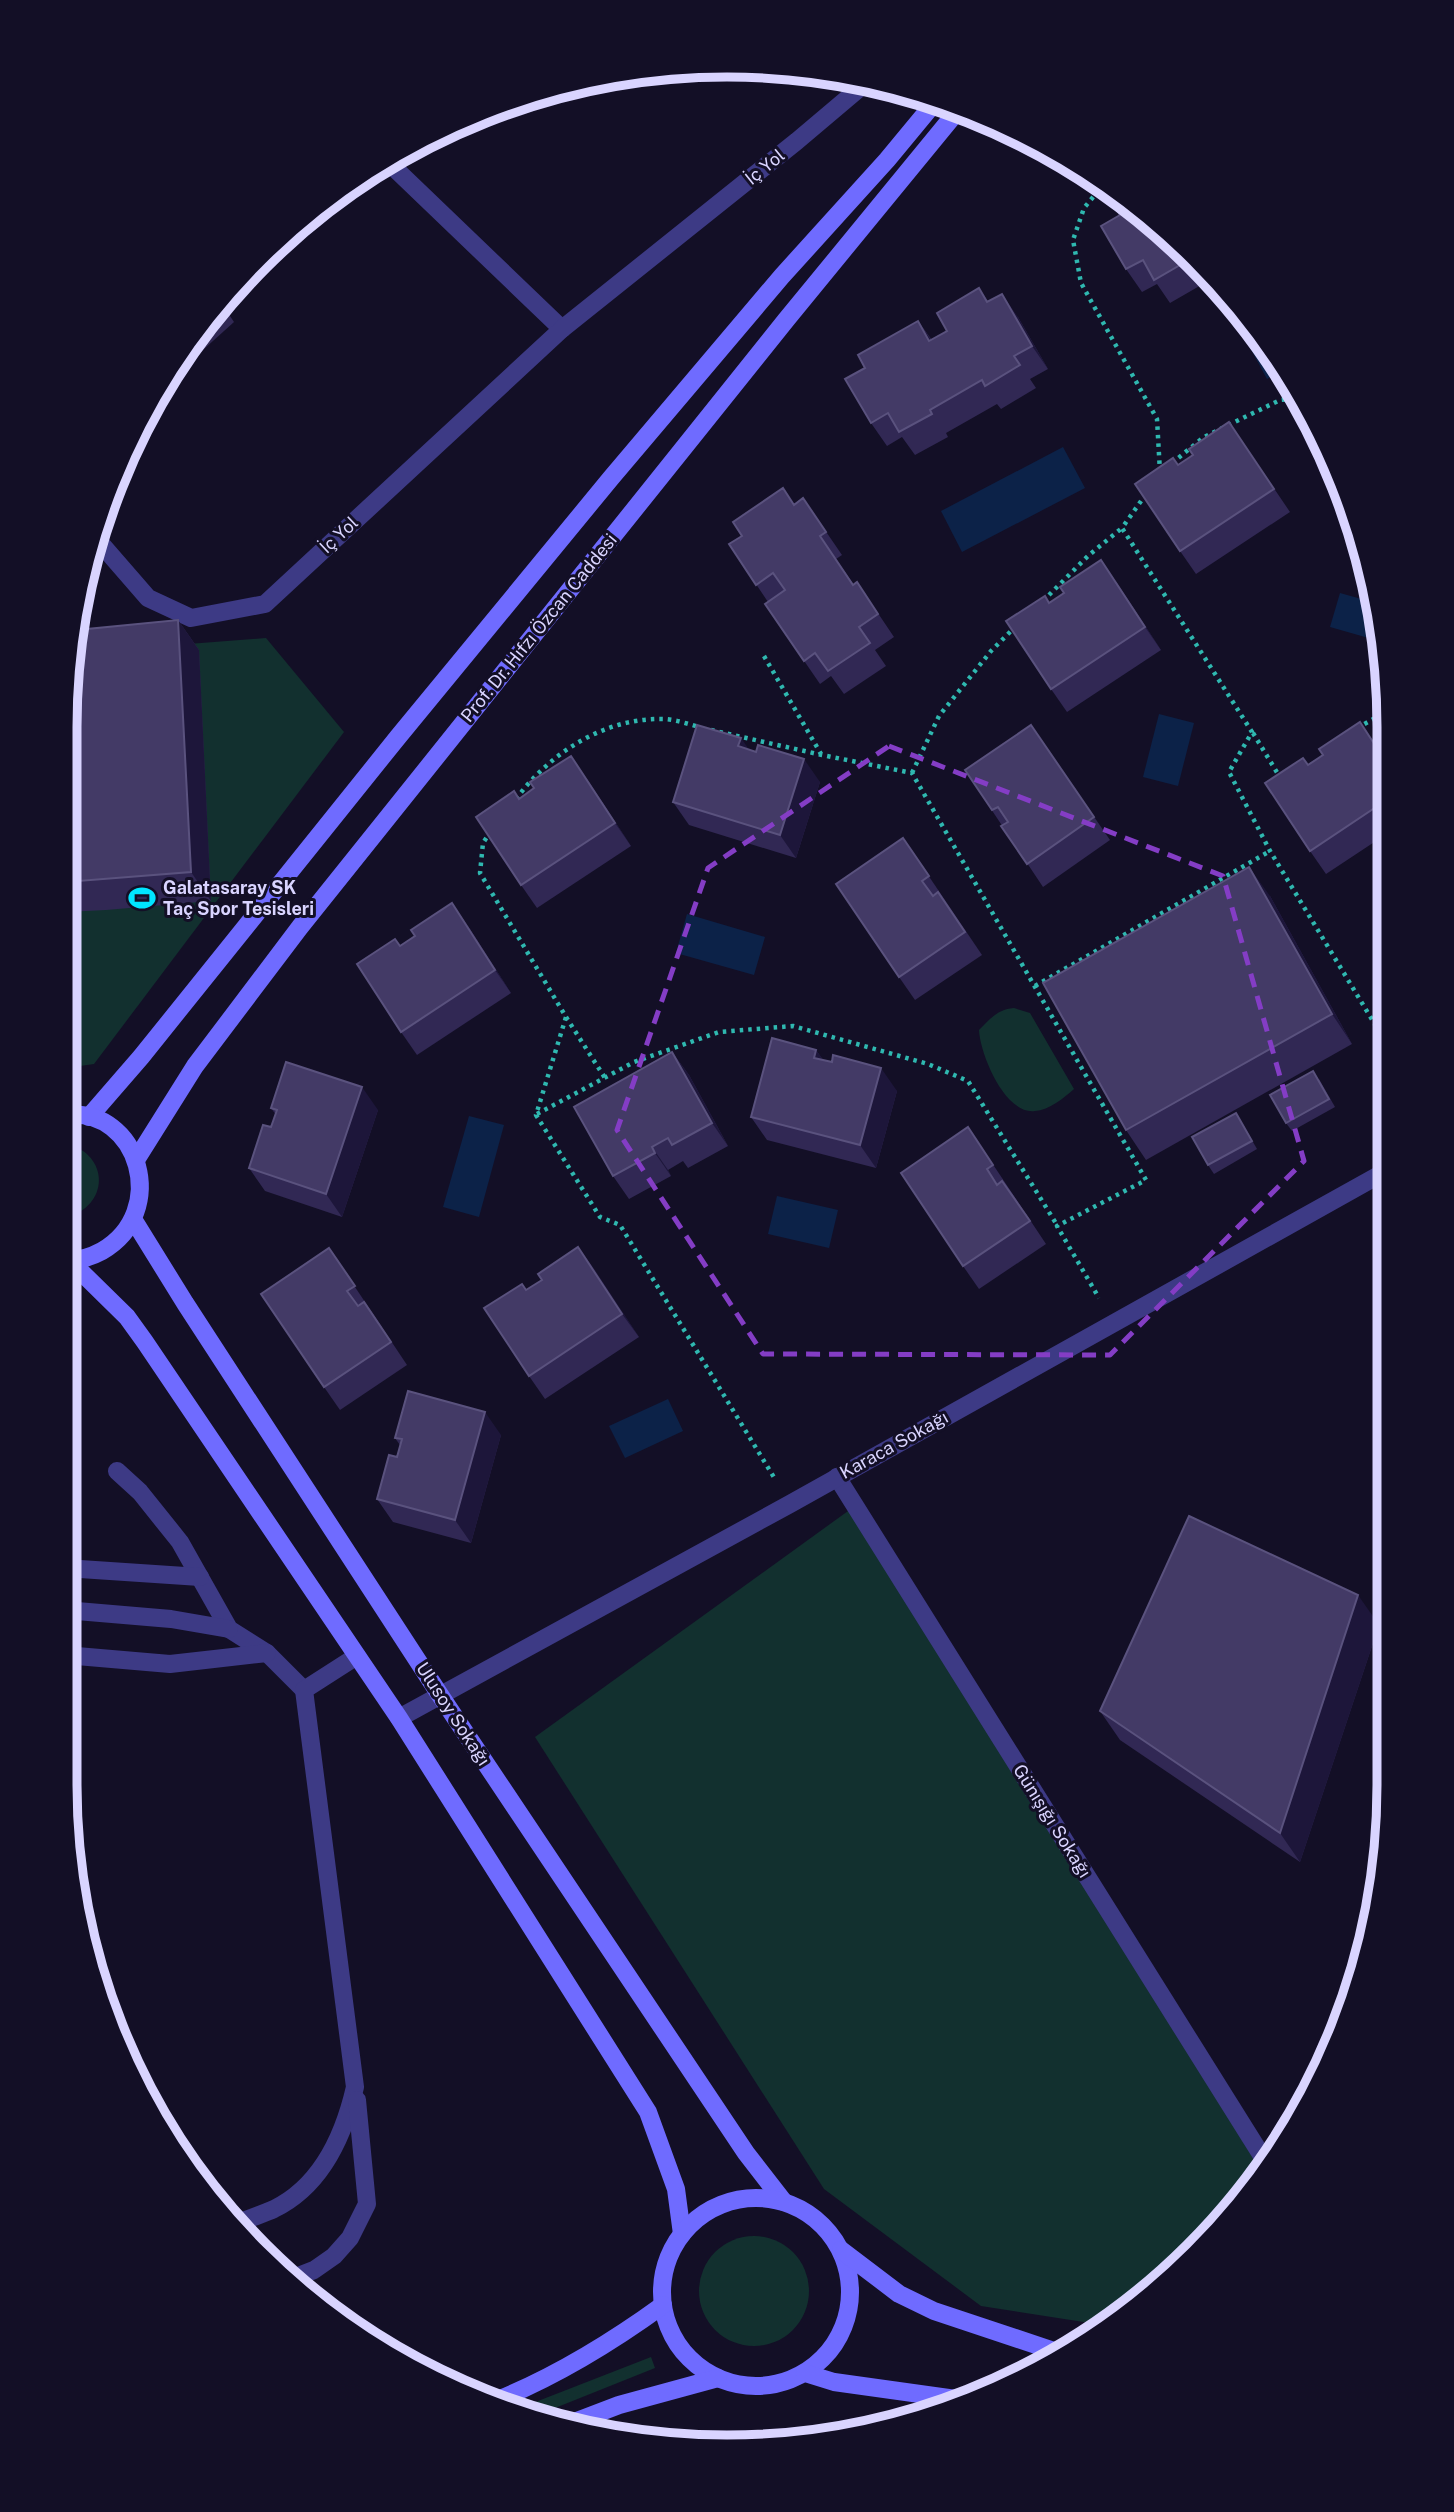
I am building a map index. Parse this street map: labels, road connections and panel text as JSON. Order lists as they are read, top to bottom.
{
  "streets": {
    "street": [
      "İç Yol",
      "Prof. Dr. Hıfzı Özcan Caddesi",
      "Karaca Sokağı",
      "Ulusoy Sokağı",
      "Günışığı Sokağı"
    ]
  },
  "crossings": [
    ["Karaca Sokağı", "Ulusoy Sokağı"],
    ["Karaca Sokağı", "Günışığı Sokağı"]
  ],
  "places": {
    "sports": ["Galatasaray SK Taç Spor Tesisleri"]
  }
}
